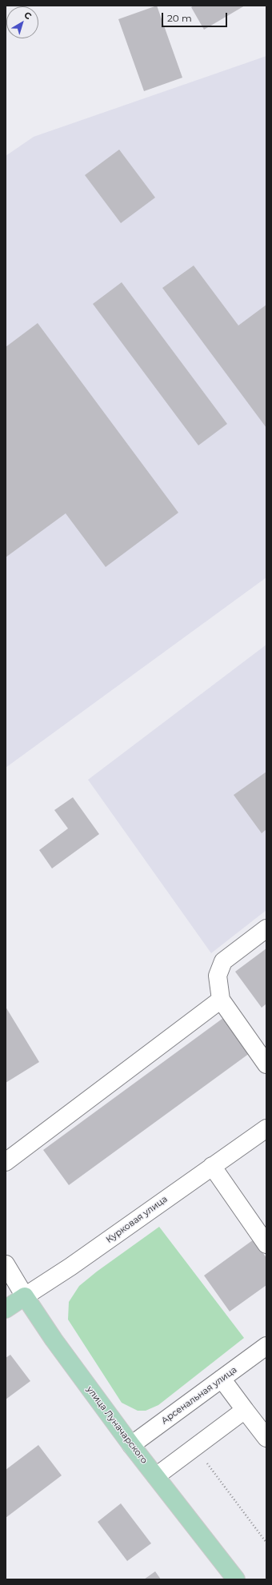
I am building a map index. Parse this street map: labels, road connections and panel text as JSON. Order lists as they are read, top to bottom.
{
  "streets": {
    "main road": ["Курковая улица", "улица Луначарского"],
    "street": ["Арсенальная улица"]
  },
  "crossings": [
    ["Курковая улица", "улица Луначарского"],
    ["Арсенальная улица", "улица Луначарского"]
  ],
  "scale_bar": "20 m",
  "north": "top right"
}
